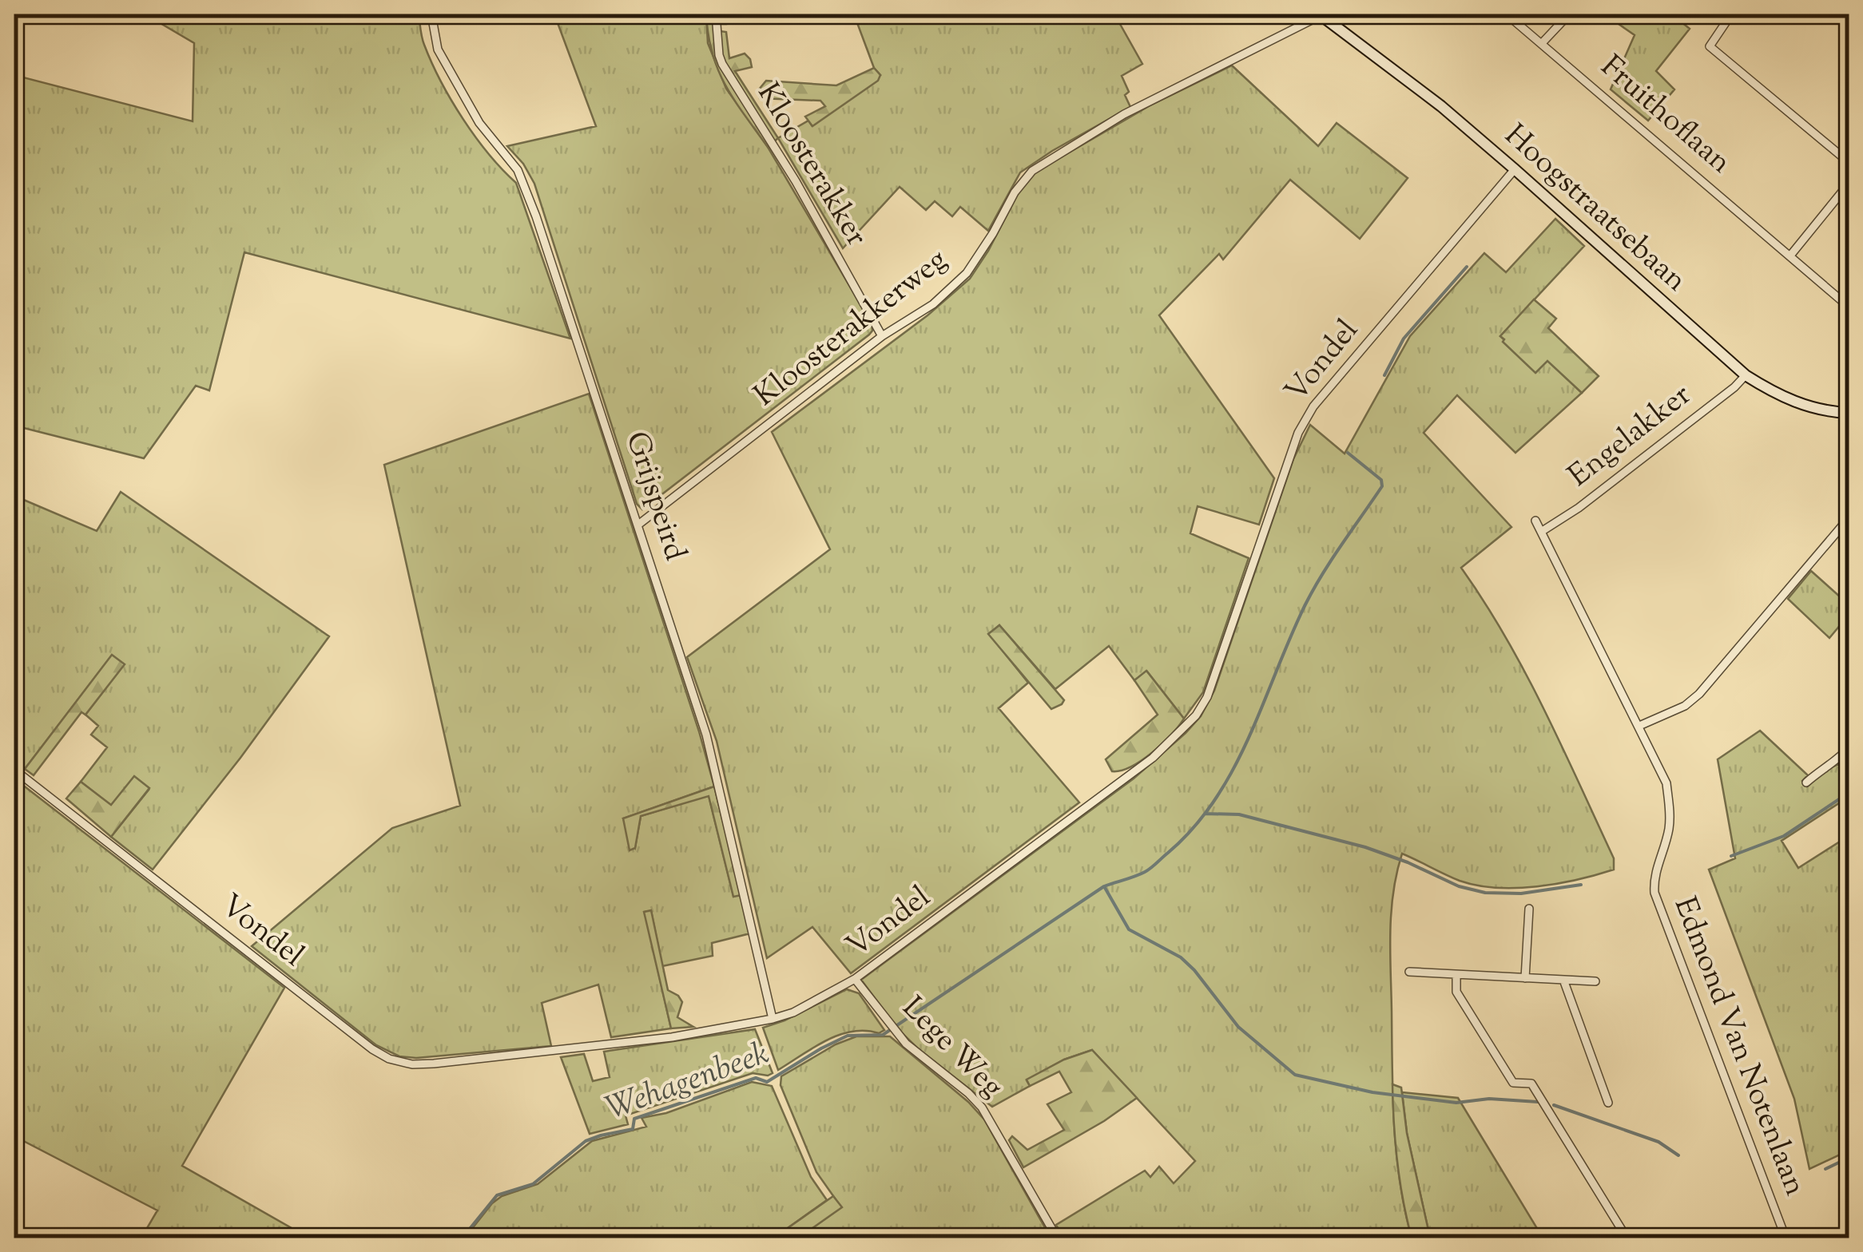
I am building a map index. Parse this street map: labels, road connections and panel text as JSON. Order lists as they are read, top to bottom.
{
  "streets": {
    "main road": ["Hoogstraatsebaan"],
    "street": [
      "Fruithoflaan",
      "Kloosterakker",
      "Kloosterakkerweg",
      "Vondel",
      "Engelakker",
      "Grijspeird",
      "Edmond Van Notenlaan",
      "Lege Weg"
    ]
  },
  "crossings": [
    ["Kloosterakker", "Kloosterakkerweg"],
    ["Hoogstraatsebaan", "Kloosterakkerweg"],
    ["Hoogstraatsebaan", "Vondel"],
    ["Hoogstraatsebaan", "Engelakker"],
    ["Kloosterakkerweg", "Grijspeird"],
    ["Vondel", "Grijspeird"],
    ["Vondel", "Lege Weg"],
    ["Engelakker", "Edmond Van Notenlaan"]
  ],
  "water": ["Wehagenbeek"]
}
